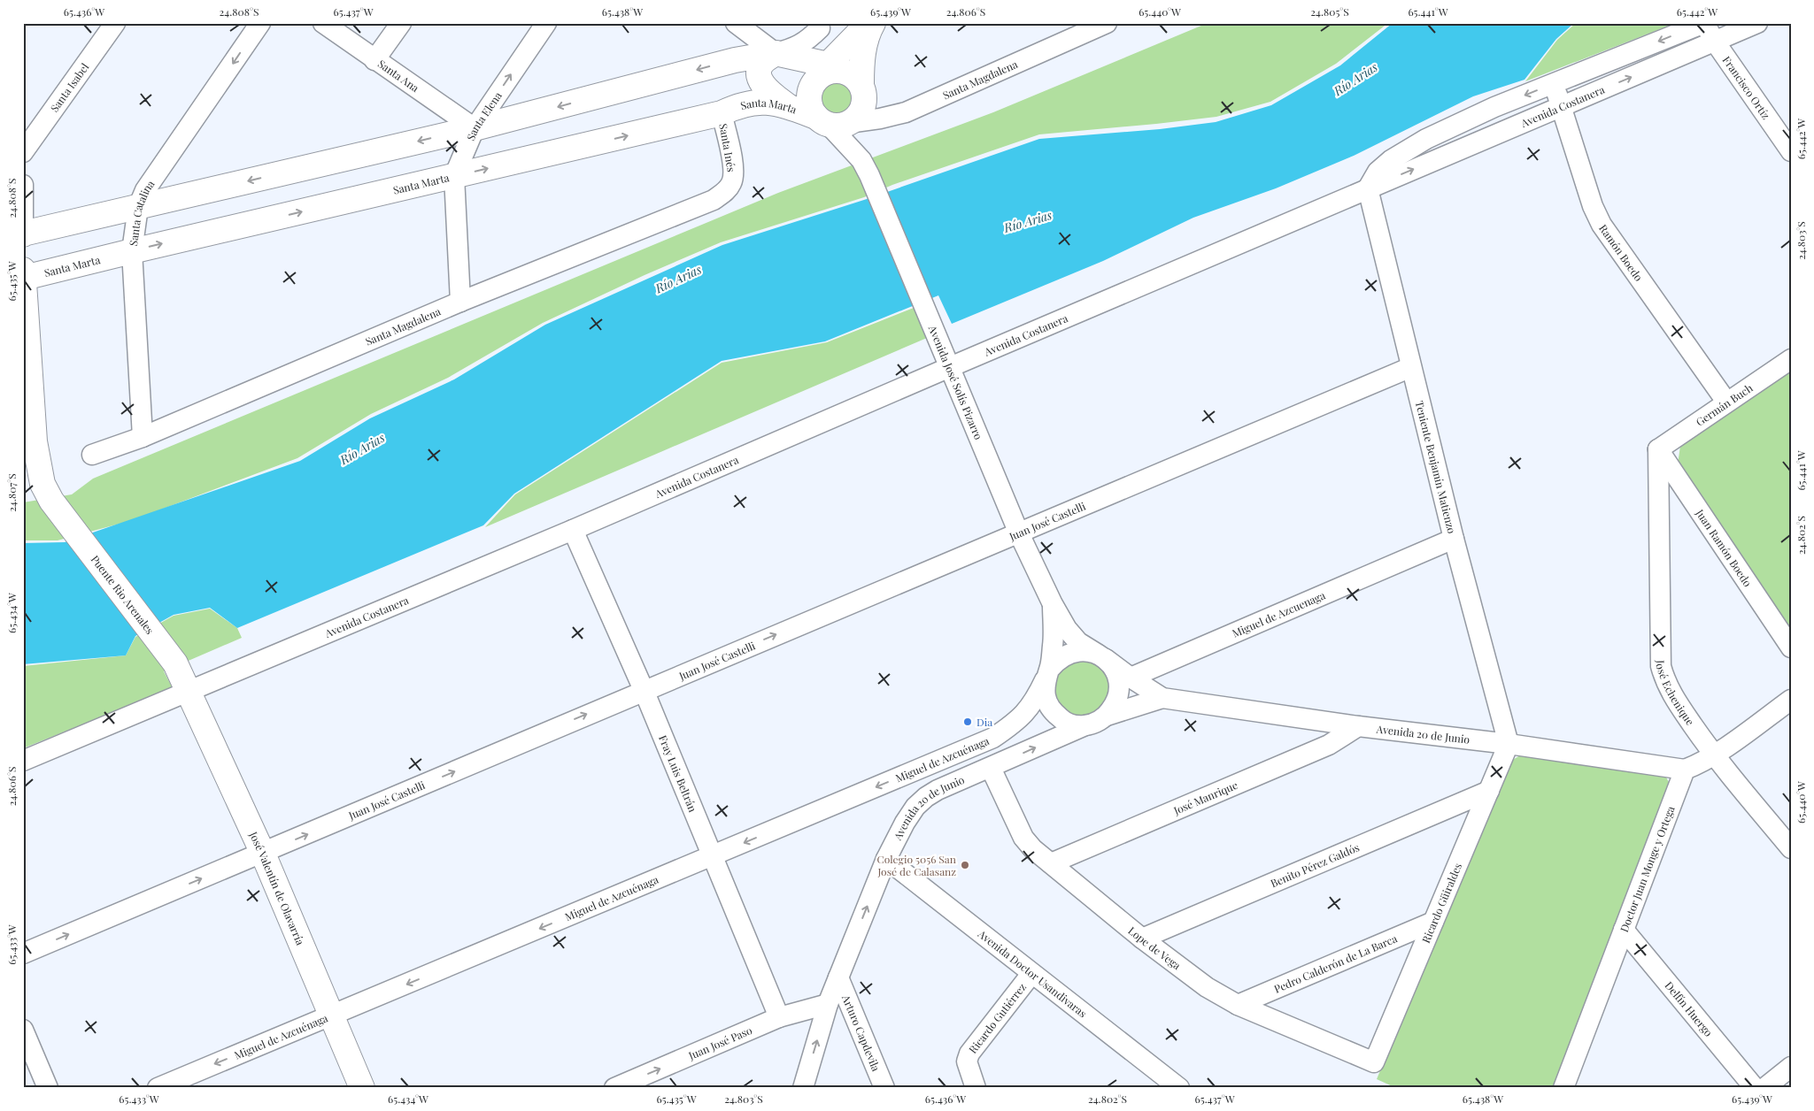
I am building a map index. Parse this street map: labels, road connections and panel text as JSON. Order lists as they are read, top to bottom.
{
  "streets": {
    "main road": [
      "Santa Marta",
      "Avenida José Solís Pizarro",
      "Puente Rio Arenales",
      "José Valentín de Olavarría"
    ],
    "street": [
      "Santa Ana",
      "Santa Magdalena",
      "Santa Isabel",
      "Francisco Ortíz",
      "Avenida Costanera",
      "Santa Elena",
      "Santa Inés",
      "Santa Catalina",
      "Ramón Boedo",
      "Germán Buch",
      "Teniente Benjamín Matienzo",
      "Juan José Castelli",
      "Juan Ramón Boedo",
      "Miguel de Azcuenaga",
      "José Echenique",
      "Avenida 20 de Junio",
      "Miguel de Azcuénaga",
      "Fray Luis Beltrán",
      "José Manrique",
      "Benito Pérez Galdós",
      "Doctor Juan Monge y Ortega",
      "Ricardo Güiraldes",
      "Lope de Vega",
      "Pedro Calderón de La Barca",
      "Avenida Doctor Usandivaras",
      "Delfín Huergo",
      "Ricardo Gutiérrez",
      "Arturo Capdevila",
      "Juan José Paso"
    ]
  },
  "crossings": [
    ["Santa Ana", "Santa Elena"],
    ["Santa Magdalena", "Santa Marta"],
    ["Santa Magdalena", "Santa Elena"],
    ["Santa Magdalena", "Santa Inés"],
    ["Santa Magdalena", "Santa Catalina"],
    ["Santa Magdalena", "Avenida José Solís Pizarro"],
    ["Francisco Ortíz", "Avenida Costanera"],
    ["Avenida Costanera", "Ramón Boedo"],
    ["Avenida Costanera", "Avenida José Solís Pizarro"],
    ["Avenida Costanera", "Teniente Benjamín Matienzo"],
    ["Avenida Costanera", "Puente Rio Arenales"],
    ["Avenida Costanera", "Fray Luis Beltrán"],
    ["Avenida Costanera", "José Valentín de Olavarría"],
    ["Santa Marta", "Santa Elena"],
    ["Santa Marta", "Santa Inés"],
    ["Santa Marta", "Santa Catalina"],
    ["Santa Marta", "Avenida José Solís Pizarro"],
    ["Santa Marta", "Puente Rio Arenales"],
    ["Ramón Boedo", "Germán Buch"],
    ["Avenida José Solís Pizarro", "Juan José Castelli"],
    ["Avenida José Solís Pizarro", "Avenida 20 de Junio"],
    ["Avenida José Solís Pizarro", "Miguel de Azcuénaga"],
    ["Germán Buch", "Juan Ramón Boedo"],
    ["Germán Buch", "José Echenique"],
    ["Teniente Benjamín Matienzo", "Juan José Castelli"],
    ["Teniente Benjamín Matienzo", "Miguel de Azcuenaga"],
    ["Teniente Benjamín Matienzo", "Avenida 20 de Junio"],
    ["Teniente Benjamín Matienzo", "Ricardo Güiraldes"],
    ["Juan José Castelli", "Fray Luis Beltrán"],
    ["Juan José Castelli", "José Valentín de Olavarría"],
    ["Juan Ramón Boedo", "José Echenique"],
    ["Puente Rio Arenales", "José Valentín de Olavarría"],
    ["Miguel de Azcuenaga", "Avenida 20 de Junio"],
    ["Avenida 20 de Junio", "Miguel de Azcuénaga"],
    ["Avenida 20 de Junio", "José Manrique"],
    ["Avenida 20 de Junio", "Doctor Juan Monge y Ortega"],
    ["Avenida 20 de Junio", "Ricardo Güiraldes"],
    ["Avenida 20 de Junio", "Lope de Vega"],
    ["Avenida 20 de Junio", "Avenida Doctor Usandivaras"],
    ["Avenida 20 de Junio", "Arturo Capdevila"],
    ["Avenida 20 de Junio", "Juan José Paso"],
    ["Miguel de Azcuénaga", "Fray Luis Beltrán"],
    ["Miguel de Azcuénaga", "José Valentín de Olavarría"],
    ["Fray Luis Beltrán", "Juan José Paso"],
    ["José Manrique", "Lope de Vega"],
    ["Benito Pérez Galdós", "Ricardo Güiraldes"],
    ["Benito Pérez Galdós", "Lope de Vega"],
    ["Doctor Juan Monge y Ortega", "Delfín Huergo"],
    ["Ricardo Güiraldes", "Lope de Vega"],
    ["Ricardo Güiraldes", "Pedro Calderón de La Barca"],
    ["Lope de Vega", "Pedro Calderón de La Barca"],
    ["Avenida Doctor Usandivaras", "Ricardo Gutiérrez"]
  ],
  "one_way": [
    "Santa Catalina",
    "Juan José Castelli",
    "Miguel de Azcuénaga",
    "Juan José Paso"
  ],
  "water": ["Río Arias"],
  "places": ["Dia", "Colegio 5056 San José de Calasanz"],
  "coordinates": [
    "65.436°W",
    "24.808°S",
    "65.437°W",
    "65.438°W",
    "65.439°W",
    "24.806°S",
    "65.440°W",
    "24.805°S",
    "65.441°W",
    "65.442°W",
    "24.803°S",
    "65.435°W",
    "24.807°S",
    "24.802°S",
    "65.434°W",
    "65.433°W"
  ]
}
